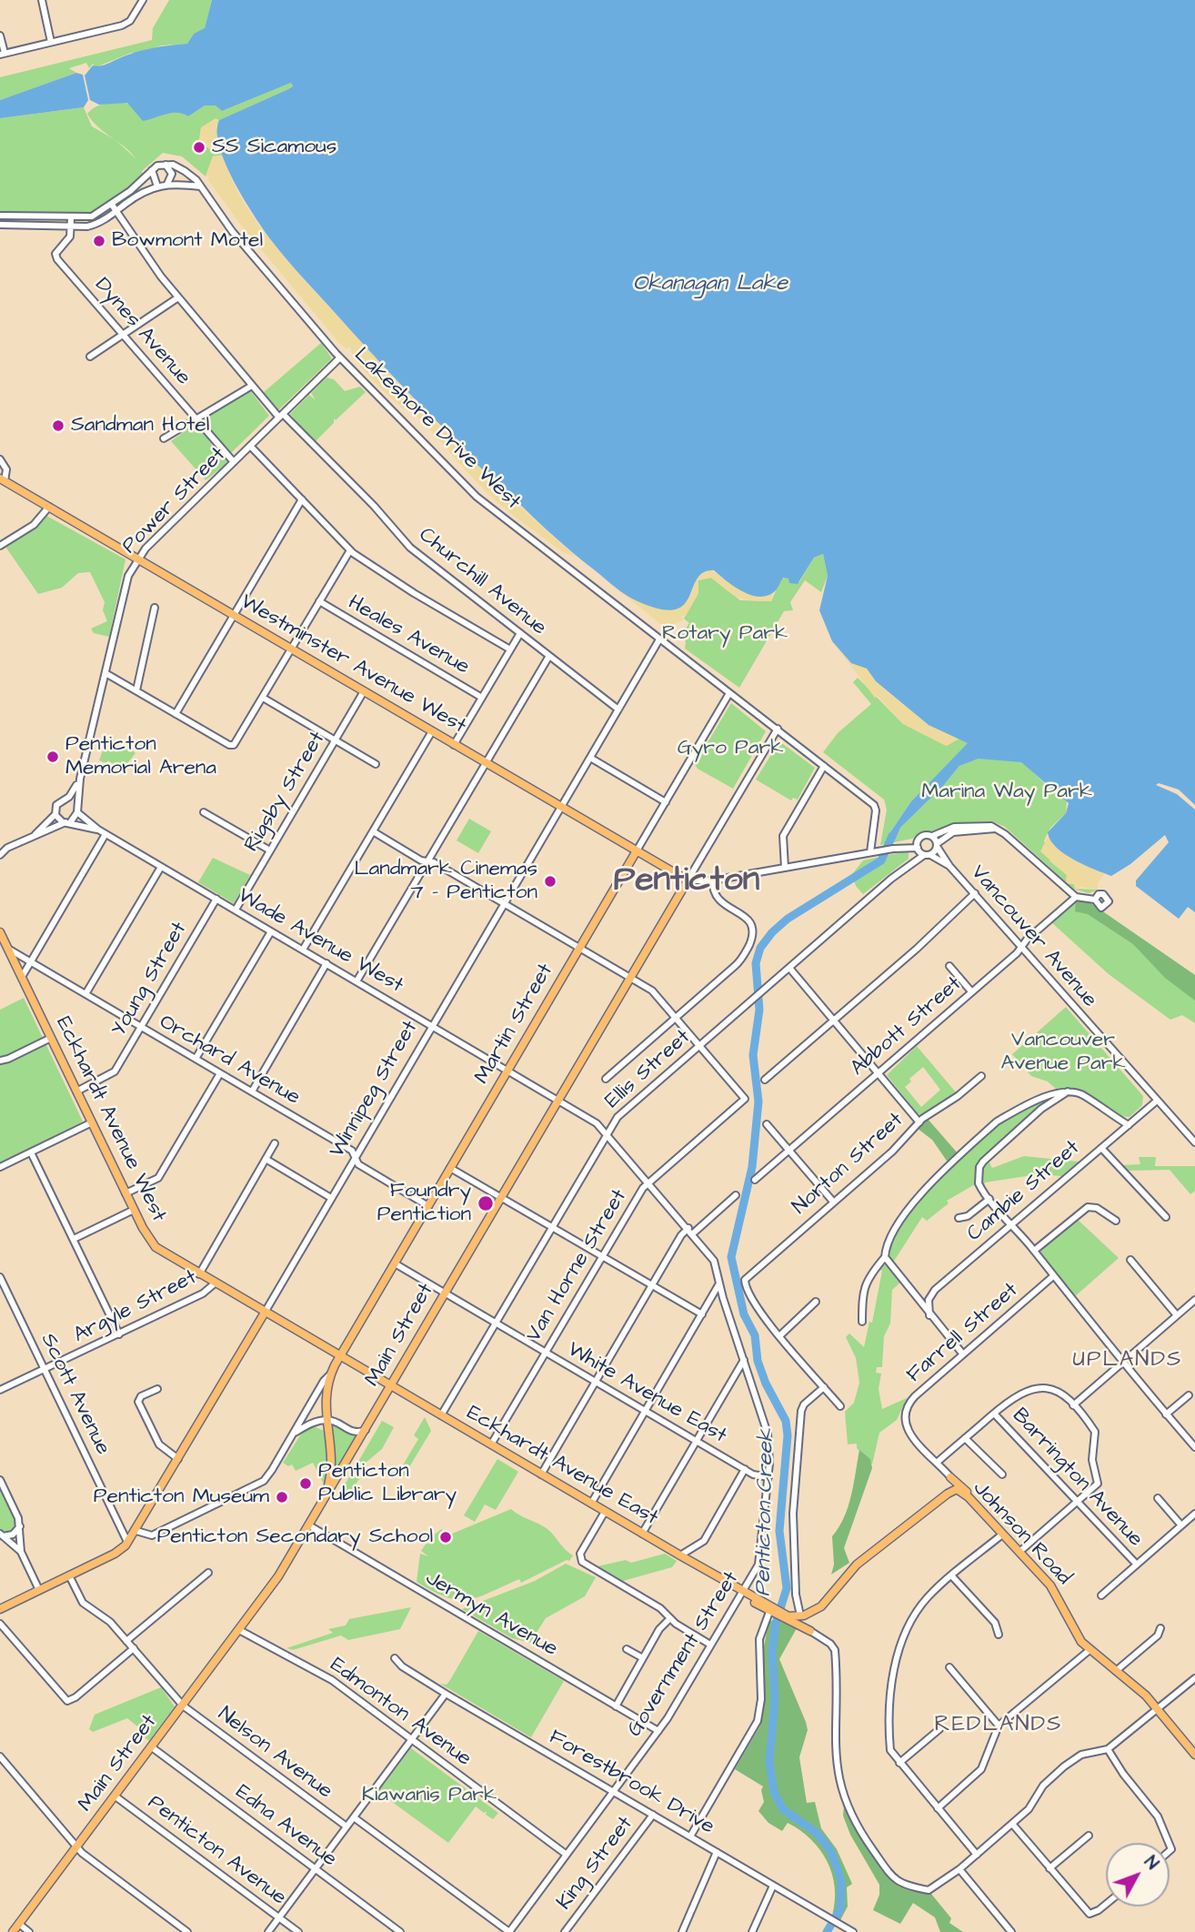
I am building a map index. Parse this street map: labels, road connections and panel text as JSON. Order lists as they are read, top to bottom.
{
  "streets": {
    "main road": [
      "Westminster Avenue West",
      "Martin Street",
      "Winnipeg Street",
      "Eckhardt Avenue West",
      "Main Street",
      "Eckhardt Avenue East",
      "Johnson Road"
    ],
    "street": [
      "Dynes Avenue",
      "Lakeshore Drive West",
      "Power Street",
      "Churchill Avenue",
      "Heales Avenue",
      "Rigsby Street",
      "Vancouver Avenue",
      "Wade Avenue West",
      "Young Street",
      "Abbott Street",
      "Orchard Avenue",
      "Ellis Street",
      "Norton Street",
      "Cambie Street",
      "Van Horne Street",
      "Argyle Street",
      "Farrell Street",
      "White Avenue East",
      "Scott Avenue",
      "Barrington Avenue",
      "Jermyn Avenue",
      "Government Street",
      "Edmonton Avenue",
      "Nelson Avenue",
      "Forestbrook Drive",
      "Edna Avenue",
      "Penticton Avenue",
      "King Street"
    ]
  },
  "crossings": [
    ["Dynes Avenue", "Power Street"],
    ["Lakeshore Drive West", "Power Street"],
    ["Lakeshore Drive West", "Martin Street"],
    ["Lakeshore Drive West", "Winnipeg Street"],
    ["Lakeshore Drive West", "Main Street"],
    ["Power Street", "Churchill Avenue"],
    ["Power Street", "Westminster Avenue West"],
    ["Power Street", "Wade Avenue West"],
    ["Churchill Avenue", "Winnipeg Street"],
    ["Westminster Avenue West", "Rigsby Street"],
    ["Westminster Avenue West", "Martin Street"],
    ["Westminster Avenue West", "Winnipeg Street"],
    ["Westminster Avenue West", "Main Street"],
    ["Rigsby Street", "Wade Avenue West"],
    ["Vancouver Avenue", "Abbott Street"],
    ["Vancouver Avenue", "Ellis Street"],
    ["Vancouver Avenue", "Cambie Street"],
    ["Wade Avenue West", "Young Street"],
    ["Wade Avenue West", "Martin Street"],
    ["Wade Avenue West", "Ellis Street"],
    ["Wade Avenue West", "Winnipeg Street"],
    ["Wade Avenue West", "Van Horne Street"],
    ["Wade Avenue West", "Main Street"],
    ["Wade Avenue West", "Government Street"],
    ["Young Street", "Orchard Avenue"],
    ["Young Street", "Eckhardt Avenue West"],
    ["Martin Street", "Orchard Avenue"],
    ["Martin Street", "Winnipeg Street"],
    ["Martin Street", "Eckhardt Avenue West"],
    ["Martin Street", "Main Street"],
    ["Martin Street", "White Avenue East"],
    ["Orchard Avenue", "Winnipeg Street"],
    ["Orchard Avenue", "Eckhardt Avenue West"],
    ["Ellis Street", "Van Horne Street"],
    ["Ellis Street", "White Avenue East"],
    ["Ellis Street", "Eckhardt Avenue East"],
    ["Winnipeg Street", "Eckhardt Avenue West"],
    ["Winnipeg Street", "Scott Avenue"],
    ["Winnipeg Street", "Nelson Avenue"],
    ["Eckhardt Avenue West", "Argyle Street"],
    ["Eckhardt Avenue West", "Main Street"],
    ["Eckhardt Avenue West", "Eckhardt Avenue East"],
    ["Van Horne Street", "White Avenue East"],
    ["Van Horne Street", "Eckhardt Avenue East"],
    ["Van Horne Street", "Government Street"],
    ["Argyle Street", "Scott Avenue"],
    ["Farrell Street", "Johnson Road"],
    ["Main Street", "White Avenue East"],
    ["Main Street", "Eckhardt Avenue East"],
    ["Main Street", "Jermyn Avenue"],
    ["Main Street", "Edmonton Avenue"],
    ["Main Street", "Nelson Avenue"],
    ["Main Street", "Edna Avenue"],
    ["Main Street", "Penticton Avenue"],
    ["White Avenue East", "Government Street"],
    ["Eckhardt Avenue East", "Government Street"],
    ["Jermyn Avenue", "Government Street"],
    ["Government Street", "Edmonton Avenue"],
    ["Government Street", "Forestbrook Drive"],
    ["Forestbrook Drive", "King Street"]
  ],
  "districts": ["Penticton", "UPLANDS", "REDLANDS"],
  "water": ["Okanagan Lake", "Penticton Creek"],
  "parks": [
    "Rotary Park",
    "Gyro Park",
    "Marina Way Park",
    "Vancouver Avenue Park",
    "Kiawanis Park"
  ],
  "places": [
    "SS Sicamous",
    "Bowmont Motel",
    "Sandman Hotel",
    "Penticton Memorial Arena",
    "Landmark Cinemas 7 - Penticton",
    "Foundry Pentiction",
    "Penticton Public Library",
    "Penticton Museum",
    "Penticton Secondary School"
  ],
  "north": "top right"
}
